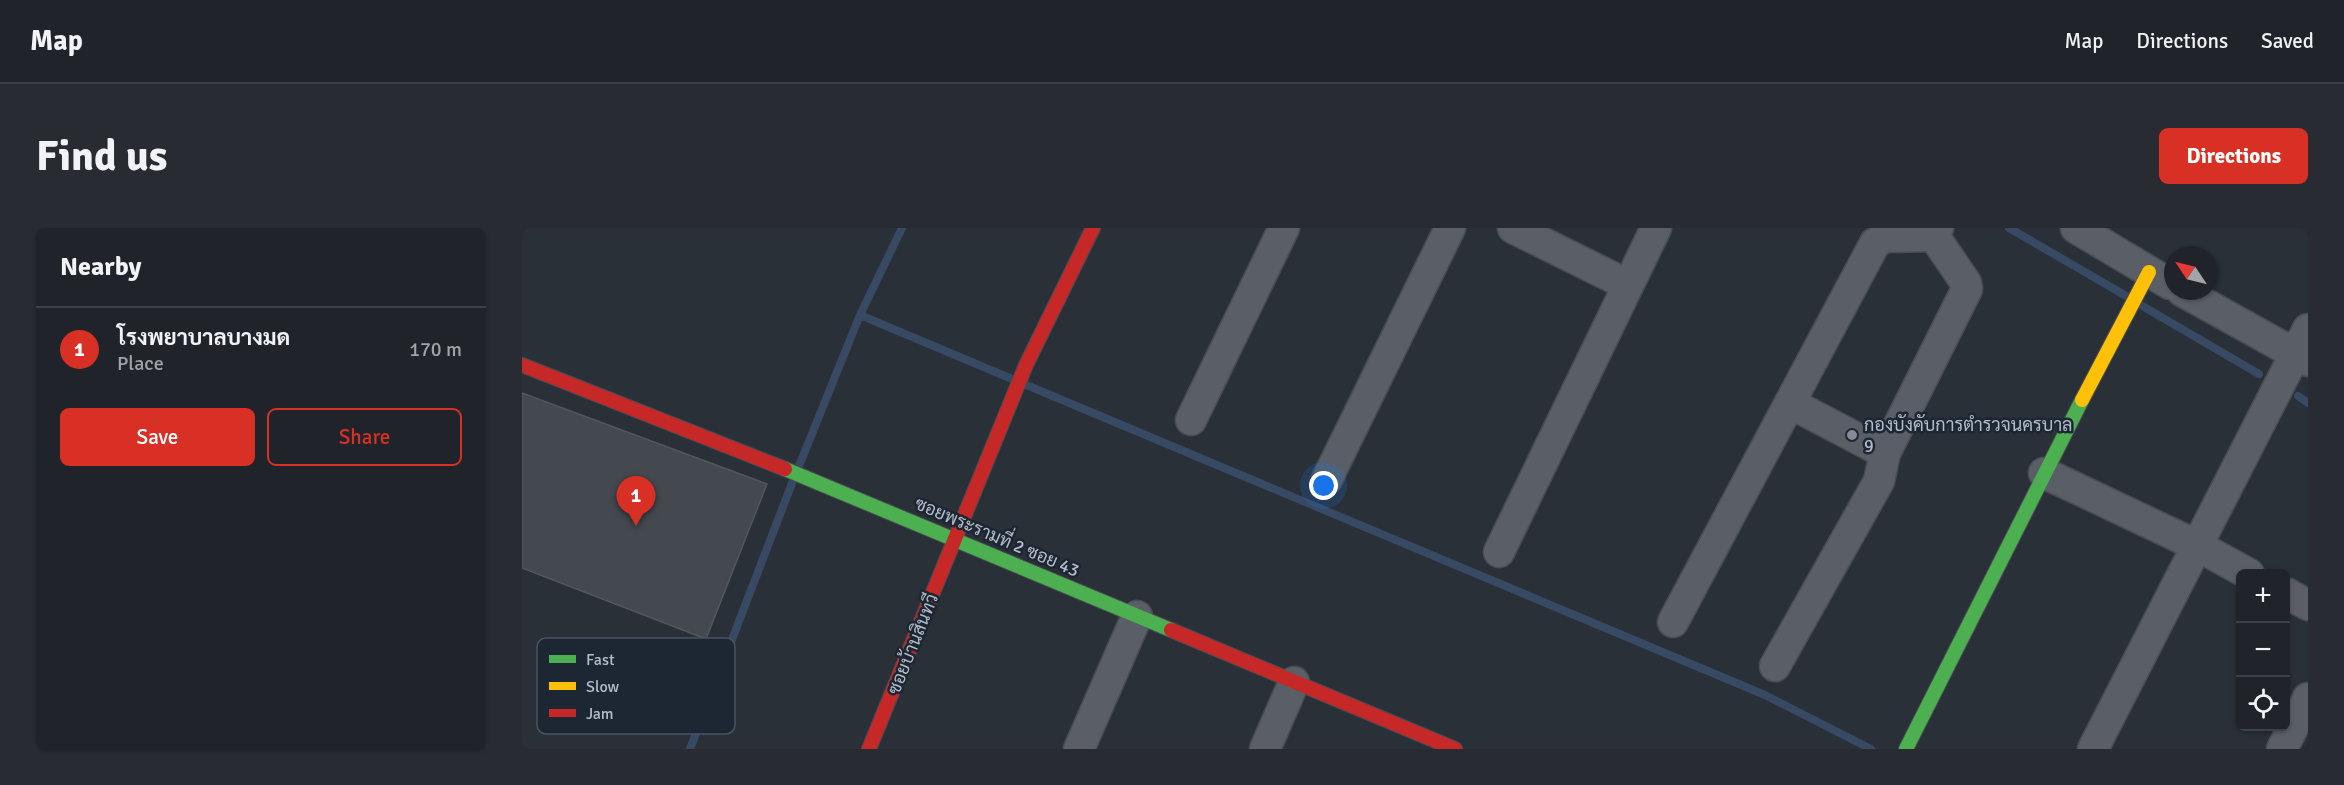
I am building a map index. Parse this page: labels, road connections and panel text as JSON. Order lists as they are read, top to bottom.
{
  "streets": {
    "street": ["ซอยพระรามที่ 2 ซอย 43", "ซอยบ้านสินทวี"]
  },
  "crossings": [
    ["ซอยพระรามที่ 2 ซอย 43", "ซอยบ้านสินทวี"]
  ],
  "places": ["กองบังคับการตำรวจนครบาล 9"],
  "legend": ["Fast", "Slow", "Jam"],
  "north": "top left",
  "page": {
    "header": "Map",
    "nav": ["Map", "Directions", "Saved"],
    "buttons": [
      "Directions",
      ["Save", "Share"]
    ],
    "title": "Find us",
    "heading": "Nearby",
    "list": [
      {
        "mark": "1",
        "name": "โรงพยาบาลบางมด",
        "note": "Place",
        "value": "170 m"
      }
    ],
    "pins": "1",
    "map_buttons": ["+", "−"]
  }
}
